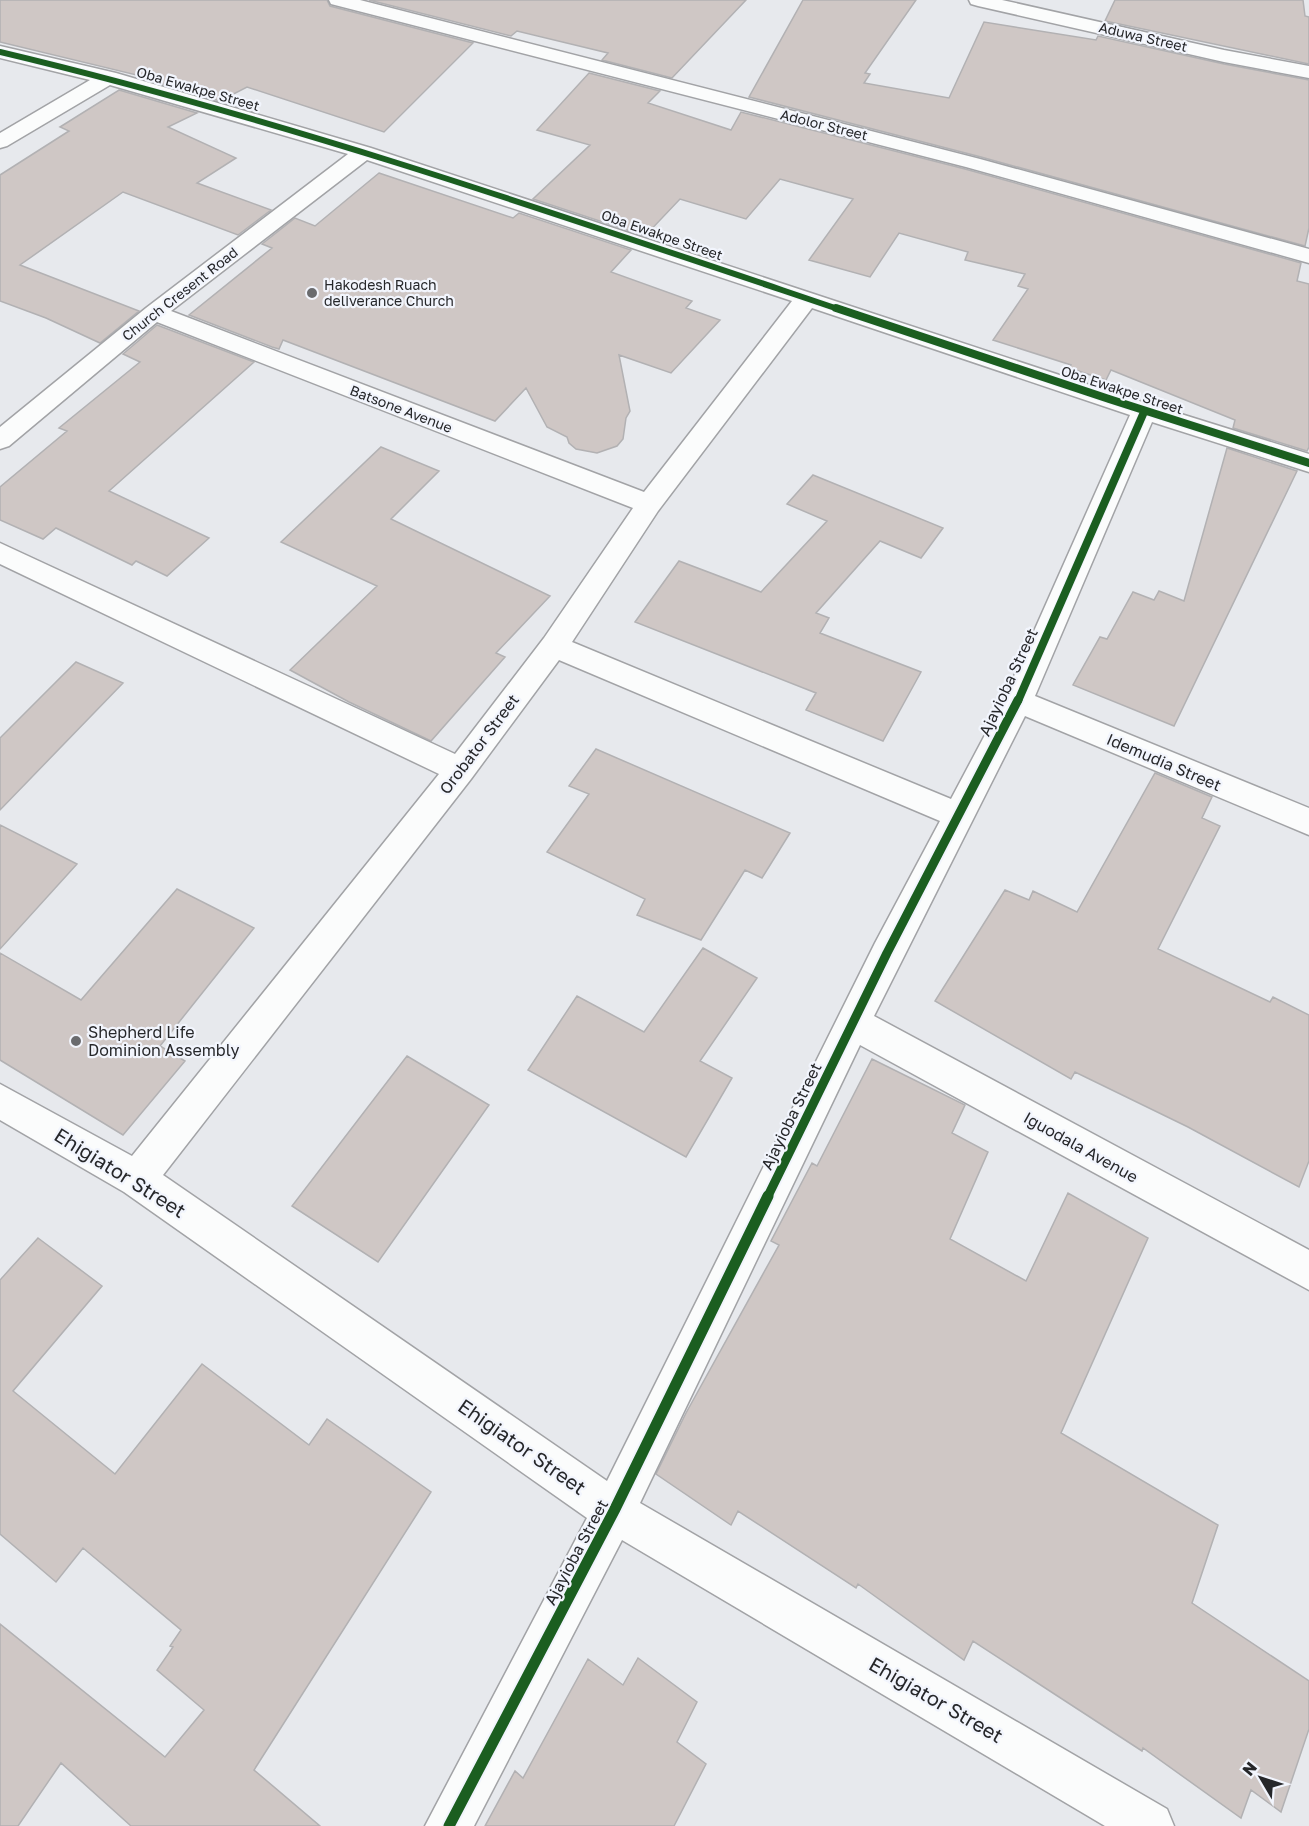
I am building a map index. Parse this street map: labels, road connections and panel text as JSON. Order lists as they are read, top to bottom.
{
  "streets": {
    "street": [
      "Aduwa Street",
      "Oba Ewakpe Street",
      "Adolor Street",
      "Church Cresent Road",
      "Batsone Avenue",
      "Ajayioba Street",
      "Orobator Street",
      "Idemudia Street",
      "Iguodala Avenue",
      "Ehigiator Street"
    ]
  },
  "crossings": [
    ["Oba Ewakpe Street", "Church Cresent Road"],
    ["Oba Ewakpe Street", "Ajayioba Street"],
    ["Oba Ewakpe Street", "Orobator Street"],
    ["Church Cresent Road", "Batsone Avenue"],
    ["Batsone Avenue", "Orobator Street"],
    ["Ajayioba Street", "Idemudia Street"],
    ["Ajayioba Street", "Iguodala Avenue"],
    ["Ajayioba Street", "Ehigiator Street"],
    ["Orobator Street", "Ehigiator Street"]
  ],
  "places": ["Hakodesh Ruach deliverance Church", "Shepherd Life Dominion Assembly"],
  "north": "top left"
}
